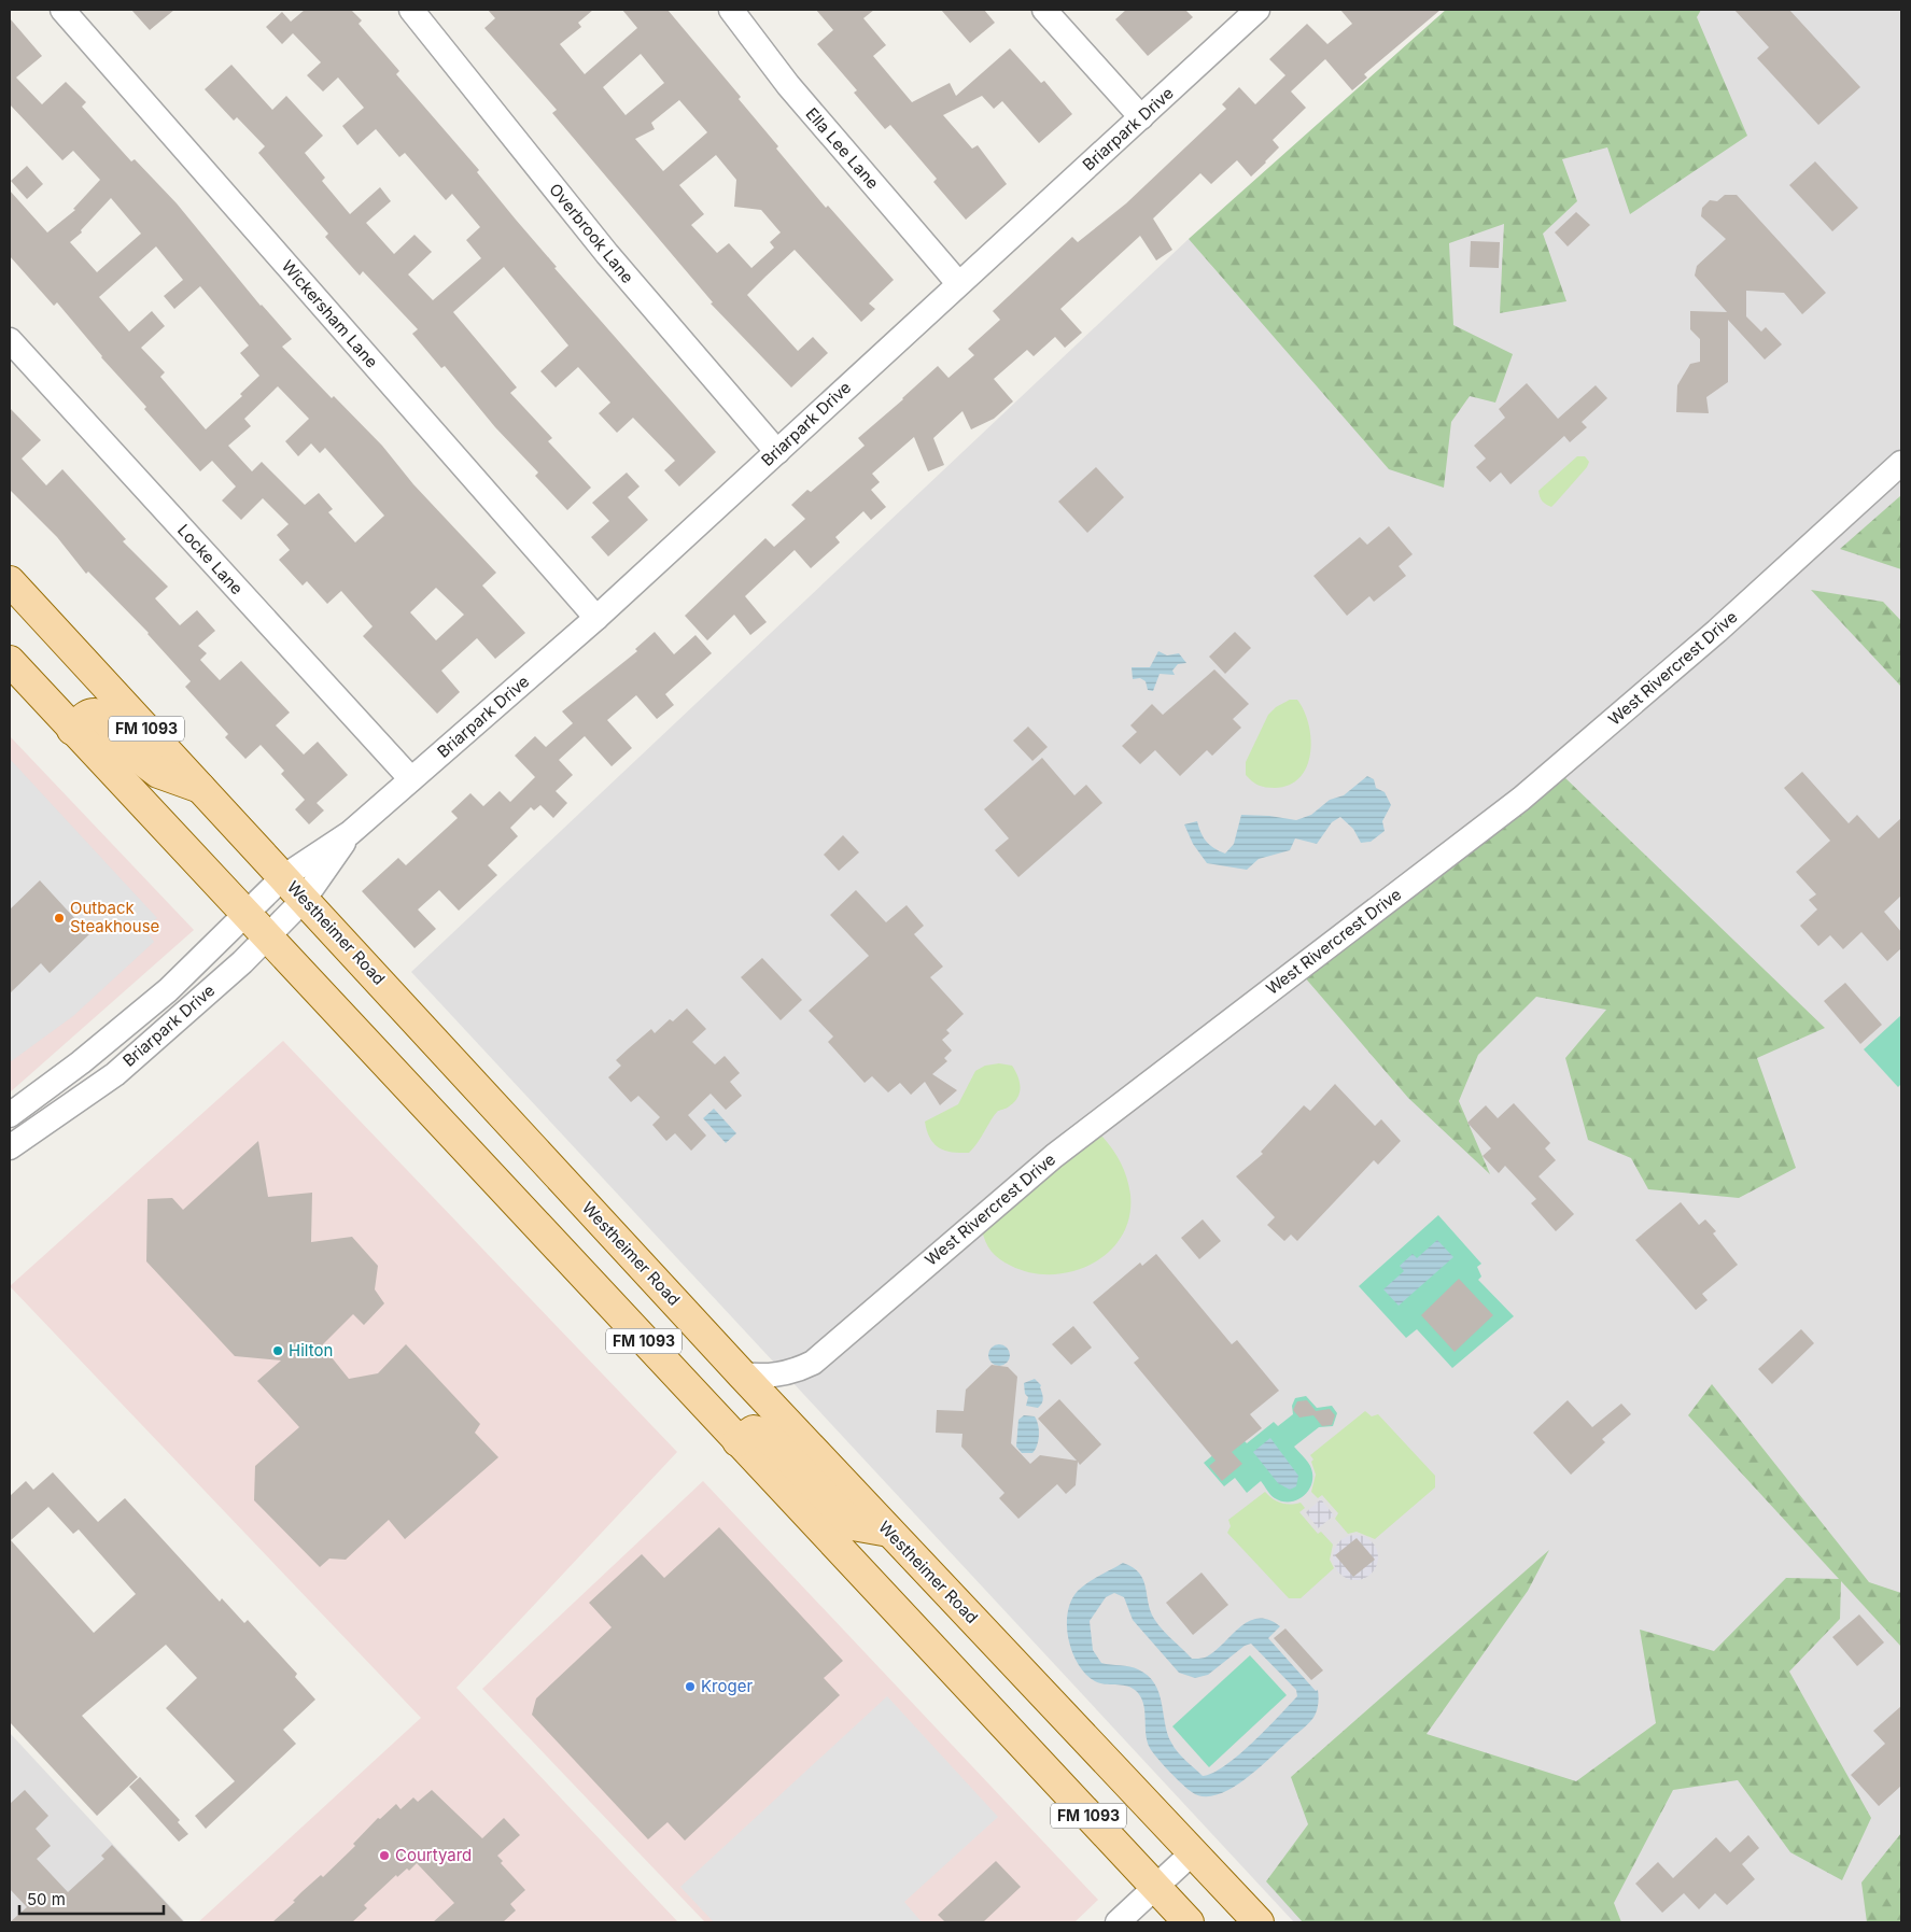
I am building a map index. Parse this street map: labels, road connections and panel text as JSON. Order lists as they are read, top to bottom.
{
  "streets": {
    "main road": ["FM 1093", "Westheimer Road"],
    "street": [
      "Briarpark Drive",
      "Ella Lee Lane",
      "Overbrook Lane",
      "Wickersham Lane",
      "Locke Lane",
      "West Rivercrest Drive"
    ]
  },
  "crossings": [
    ["Briarpark Drive", "Ella Lee Lane"],
    ["Briarpark Drive", "Overbrook Lane"],
    ["Briarpark Drive", "Wickersham Lane"],
    ["Briarpark Drive", "Locke Lane"],
    ["Briarpark Drive", "FM 1093"],
    ["Briarpark Drive", "Westheimer Road"],
    ["West Rivercrest Drive", "Westheimer Road"]
  ],
  "places": [
    "Outback Steakhouse",
    "Hilton",
    "Kroger",
    "Courtyard"
  ],
  "scale_bar": "50 m"
}
